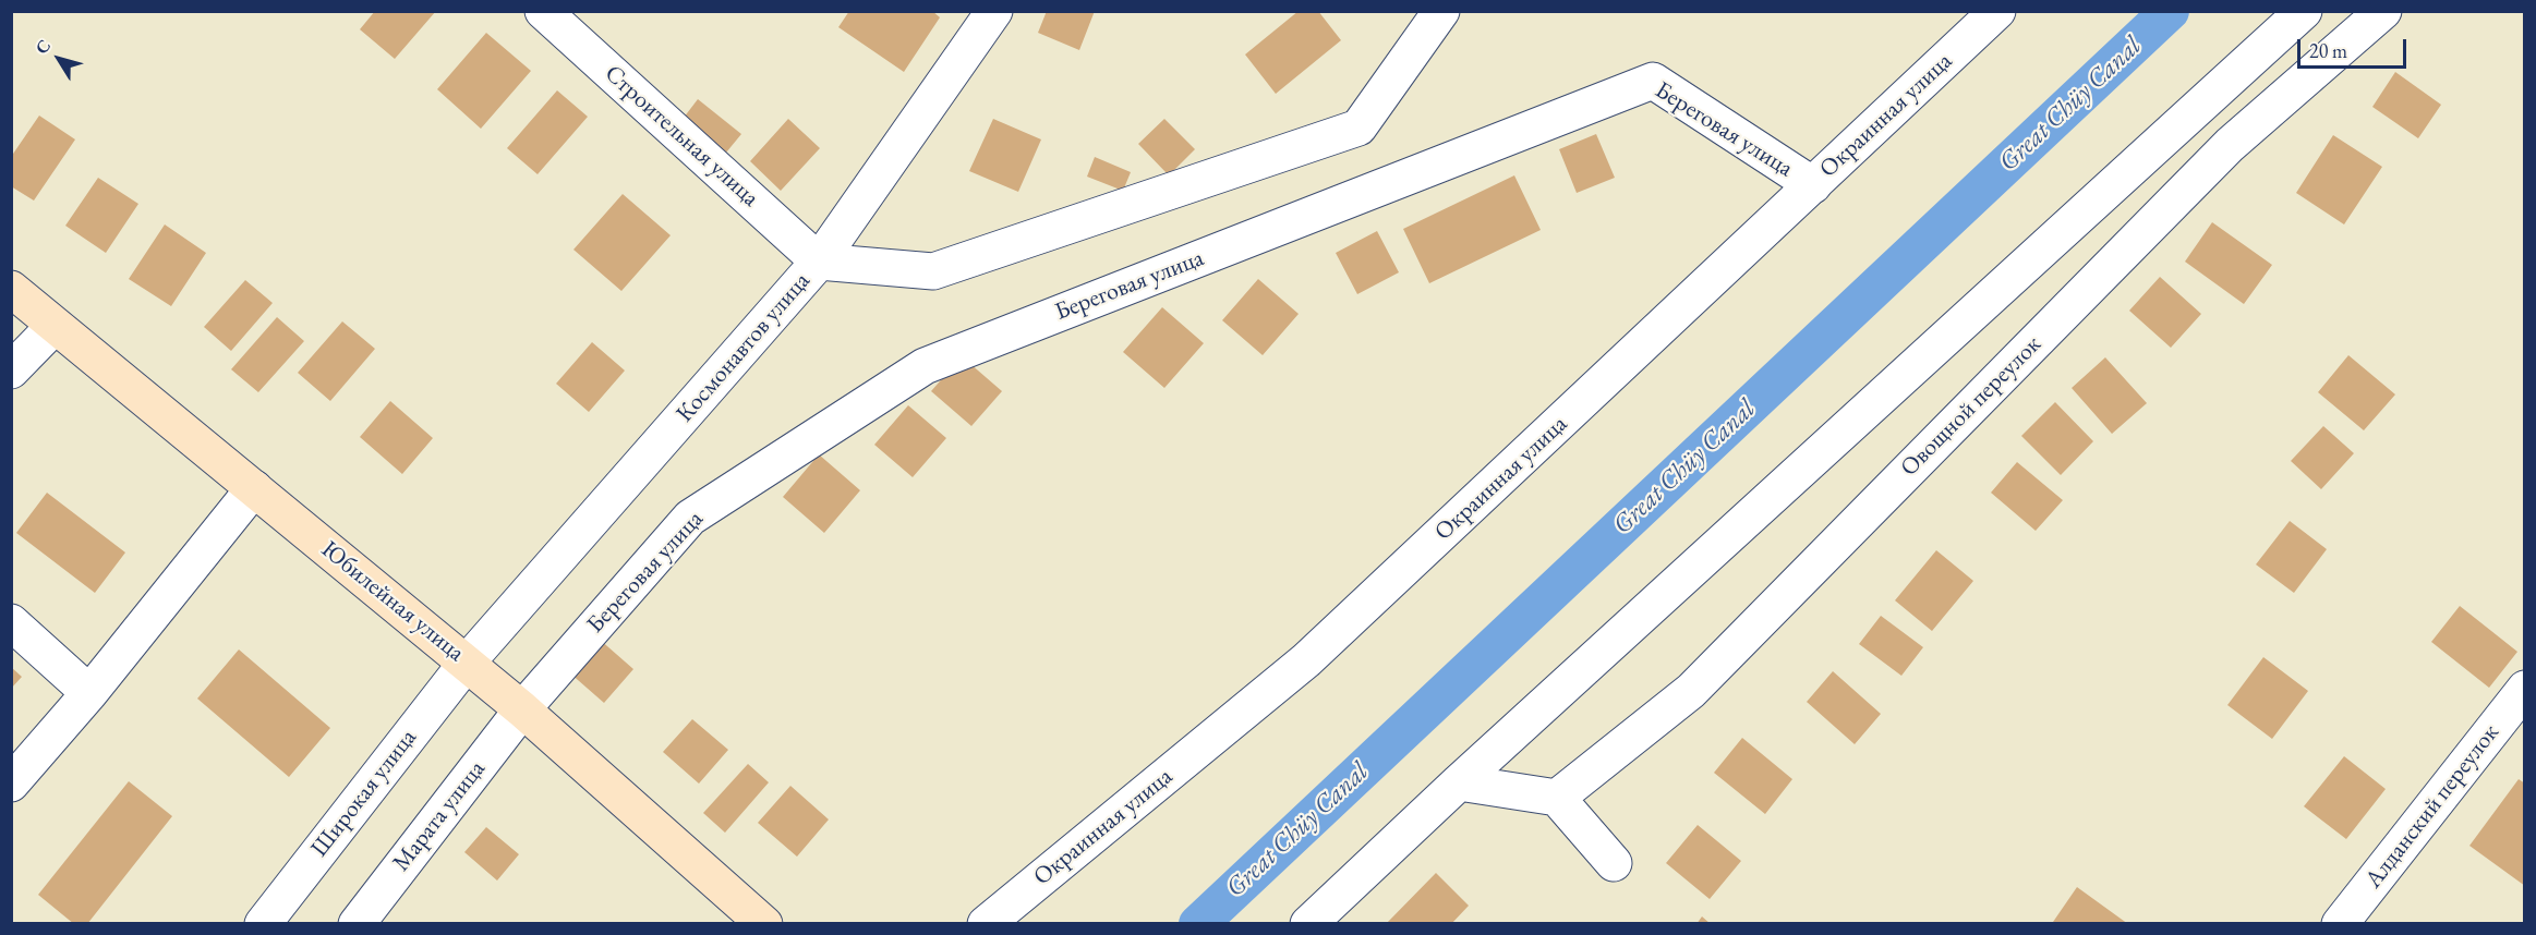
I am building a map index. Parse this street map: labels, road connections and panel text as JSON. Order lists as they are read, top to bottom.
{
  "streets": {
    "main road": ["Юбилейная улица"],
    "street": [
      "Окраинная улица",
      "Береговая улица",
      "Строительная улица",
      "Космонавтов улица",
      "Овощной переулок",
      "Широкая улица",
      "Алданский переулок",
      "Марата улица"
    ]
  },
  "crossings": [
    ["Окраинная улица", "Береговая улица"],
    ["Береговая улица", "Юбилейная улица"],
    ["Береговая улица", "Марата улица"],
    ["Строительная улица", "Космонавтов улица"],
    ["Космонавтов улица", "Юбилейная улица"],
    ["Космонавтов улица", "Широкая улица"],
    ["Юбилейная улица", "Широкая улица"],
    ["Юбилейная улица", "Марата улица"]
  ],
  "water": ["Great Chüy Canal"],
  "scale_bar": "20 m",
  "north": "top left"
}
